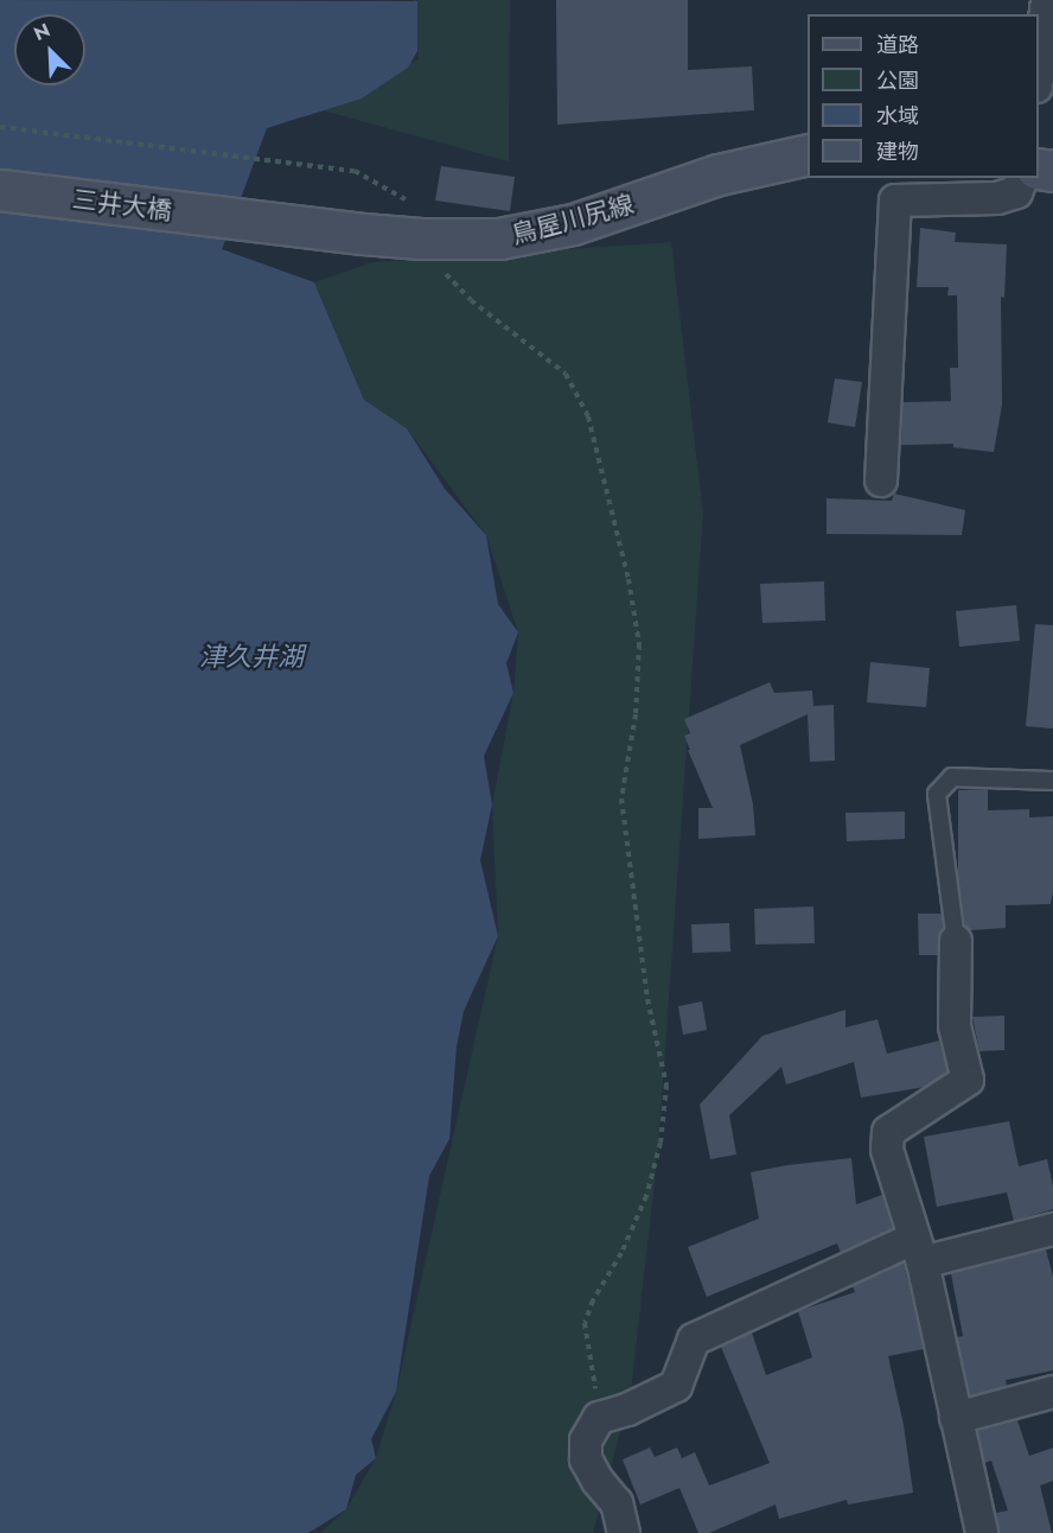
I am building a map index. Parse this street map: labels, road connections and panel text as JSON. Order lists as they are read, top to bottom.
{
  "streets": {
    "main road": ["三井大橋", "鳥屋川尻線"]
  },
  "crossings": [
    ["三井大橋", "鳥屋川尻線"]
  ],
  "water": ["津久井湖"],
  "legend": [
    "道路",
    "公園",
    "水域",
    "建物"
  ],
  "north": "top left"
}
